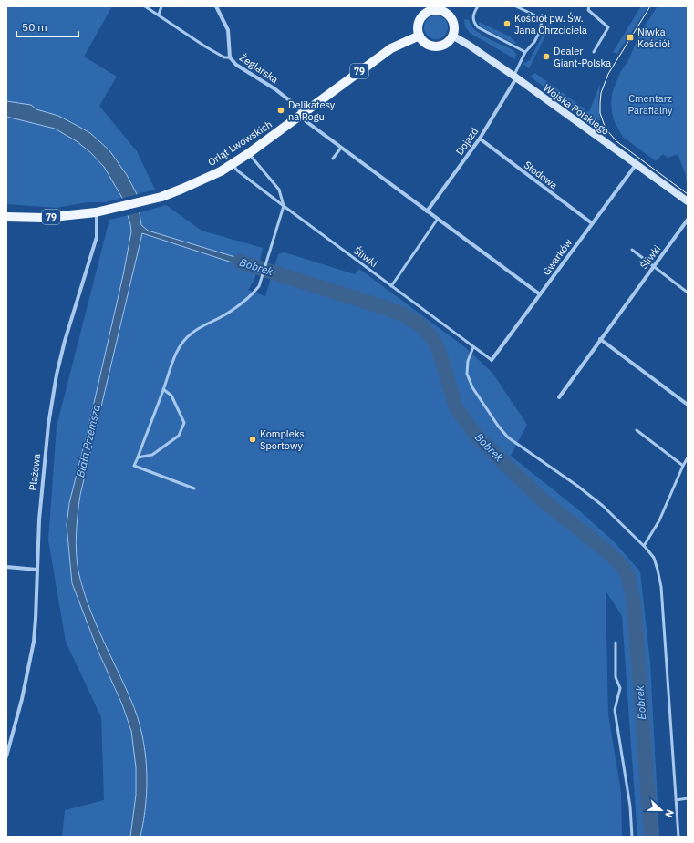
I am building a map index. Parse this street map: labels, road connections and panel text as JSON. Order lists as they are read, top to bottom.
{
  "streets": {
    "main road": ["79", "Wojska Polskiego", "Orląt Lwowskich"],
    "street": [
      "Żeglarska",
      "Dojazd",
      "Słodowa",
      "Śliwki",
      "Gwarków",
      "Plażowa"
    ]
  },
  "crossings": [
    ["Żeglarska", "Orląt Lwowskich"],
    ["Wojska Polskiego", "Dojazd"],
    ["Wojska Polskiego", "Orląt Lwowskich"],
    ["Wojska Polskiego", "Gwarków"],
    ["Dojazd", "Słodowa"],
    ["Orląt Lwowskich", "Śliwki"],
    ["Orląt Lwowskich", "Plażowa"],
    ["Słodowa", "Gwarków"],
    ["Śliwki", "Gwarków"]
  ],
  "water": ["Bobrek", "Biała Przemsza"],
  "parks": ["Cmentarz Parafialny"],
  "places": {
    "other": [
      "Kościół pw. Św. Jana Chrzciciela",
      "Dealer Giant-Polska",
      "Delikatesy na Rogu",
      "Kompleks Sportowy"
    ],
    "transit": ["Niwka Kościół"]
  },
  "scale_bar": "50 m",
  "north": "right"
}
